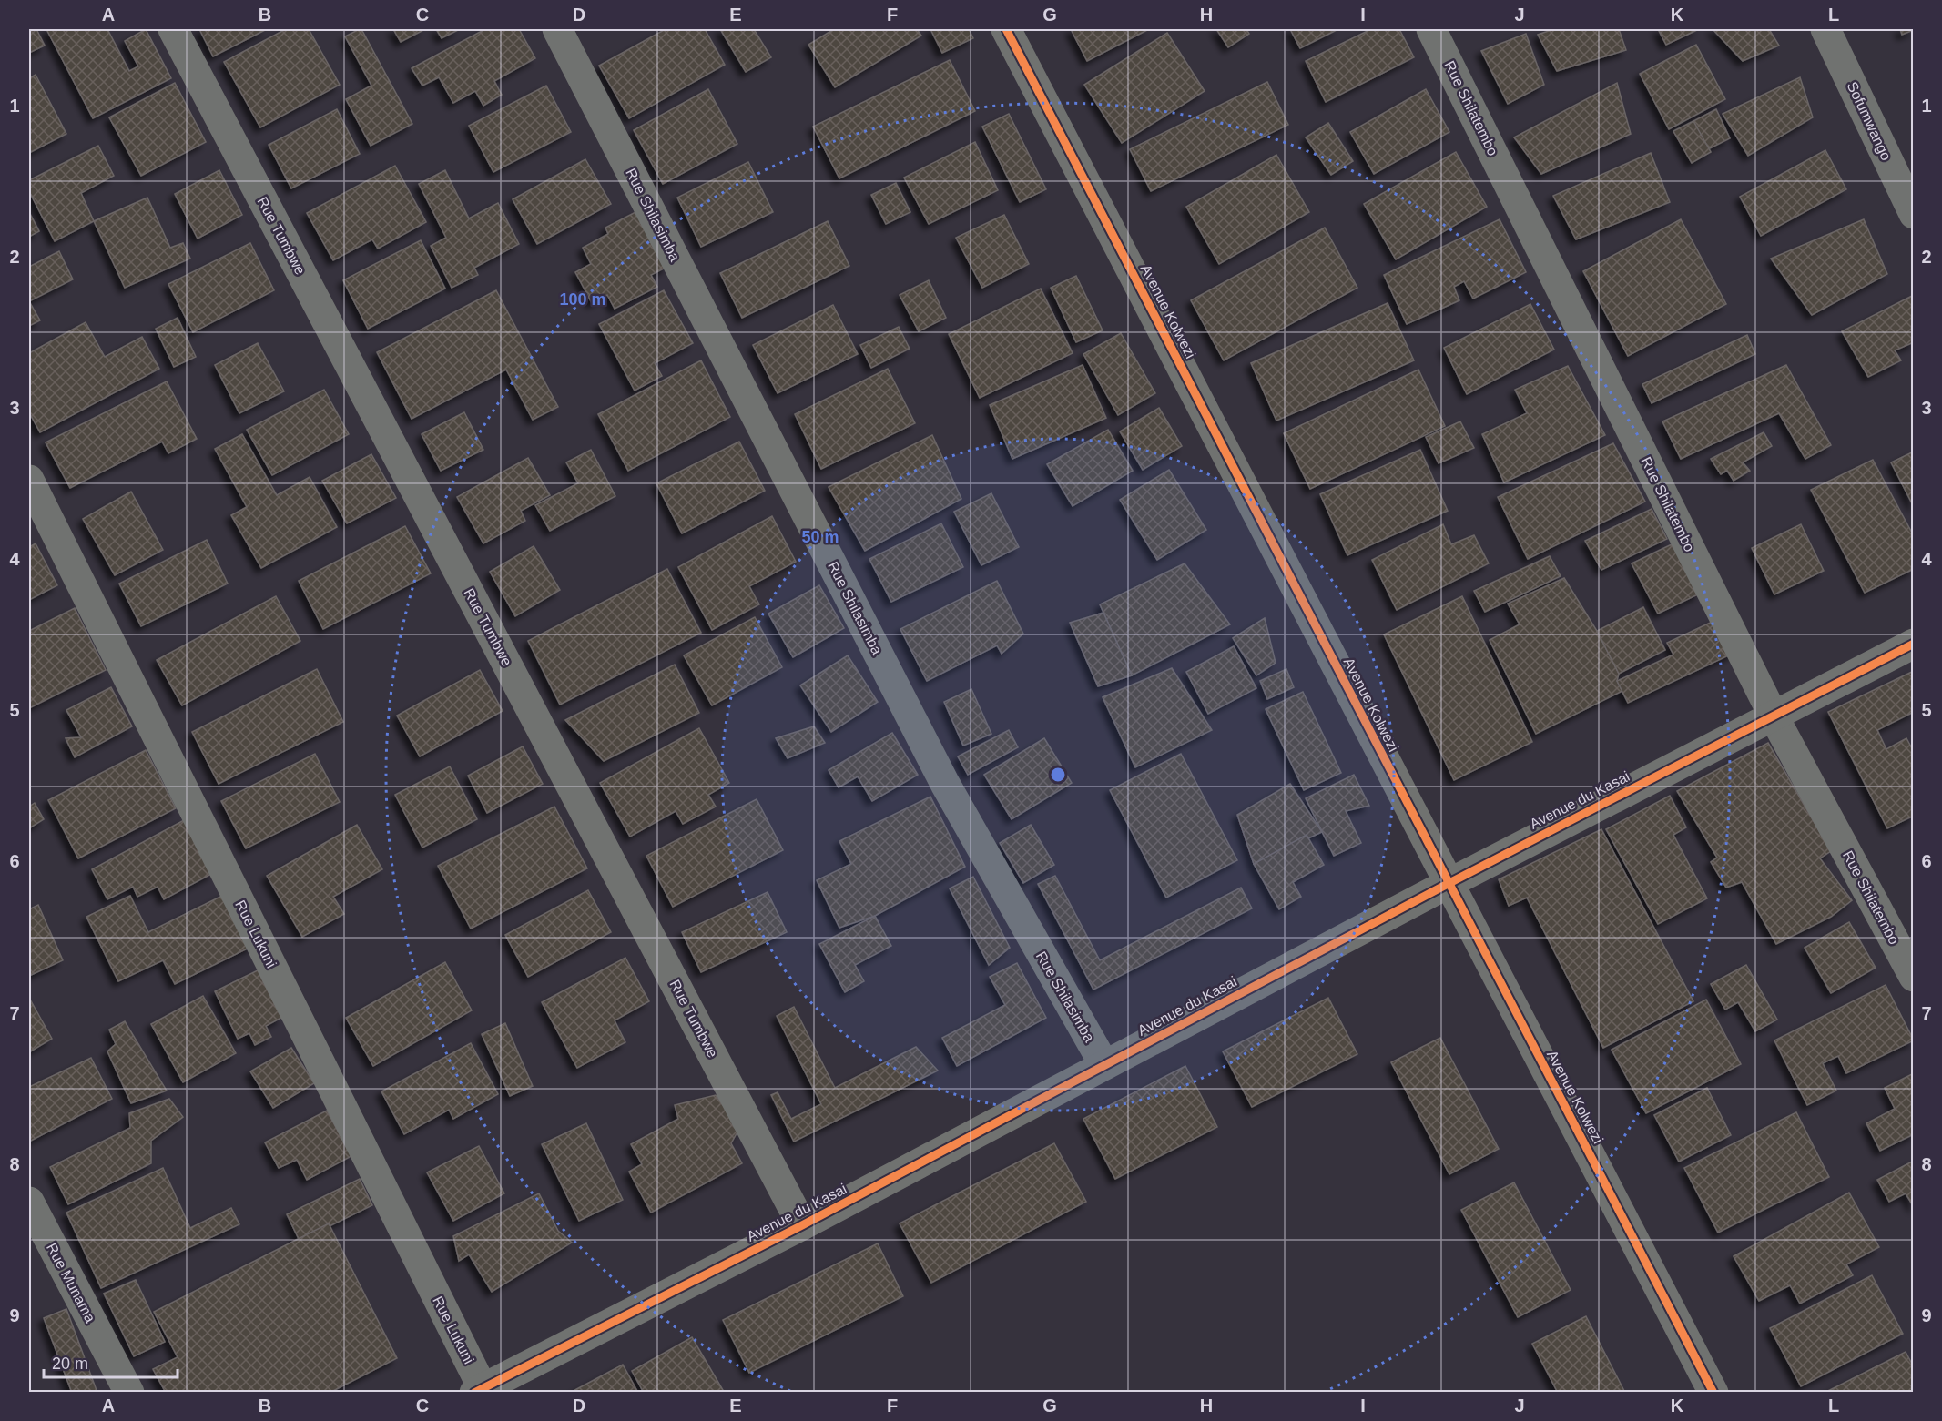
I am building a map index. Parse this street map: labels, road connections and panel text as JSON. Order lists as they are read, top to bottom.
{
  "streets": {
    "street": [
      "Rue Shilatembo",
      "Sofumwango",
      "Rue Shilasimba",
      "Rue Tumbwe",
      "Avenue Kolwezi",
      "Avenue du Kasai",
      "Rue Lukuni",
      "Rue Munama"
    ]
  },
  "crossings": [
    ["Rue Shilatembo", "Avenue du Kasai"],
    ["Rue Shilasimba", "Avenue du Kasai"],
    ["Rue Tumbwe", "Avenue du Kasai"],
    ["Avenue Kolwezi", "Avenue du Kasai"],
    ["Avenue du Kasai", "Rue Lukuni"]
  ],
  "scale_bar": "20 m",
  "grid": {
    "columns": [
      "A",
      "B",
      "C",
      "D",
      "E",
      "F",
      "G",
      "H",
      "I",
      "J",
      "K",
      "L"
    ],
    "rows": [
      "1",
      "2",
      "3",
      "4",
      "5",
      "6",
      "7",
      "8",
      "9"
    ]
  },
  "rings": ["100 m", "50 m"]
}
